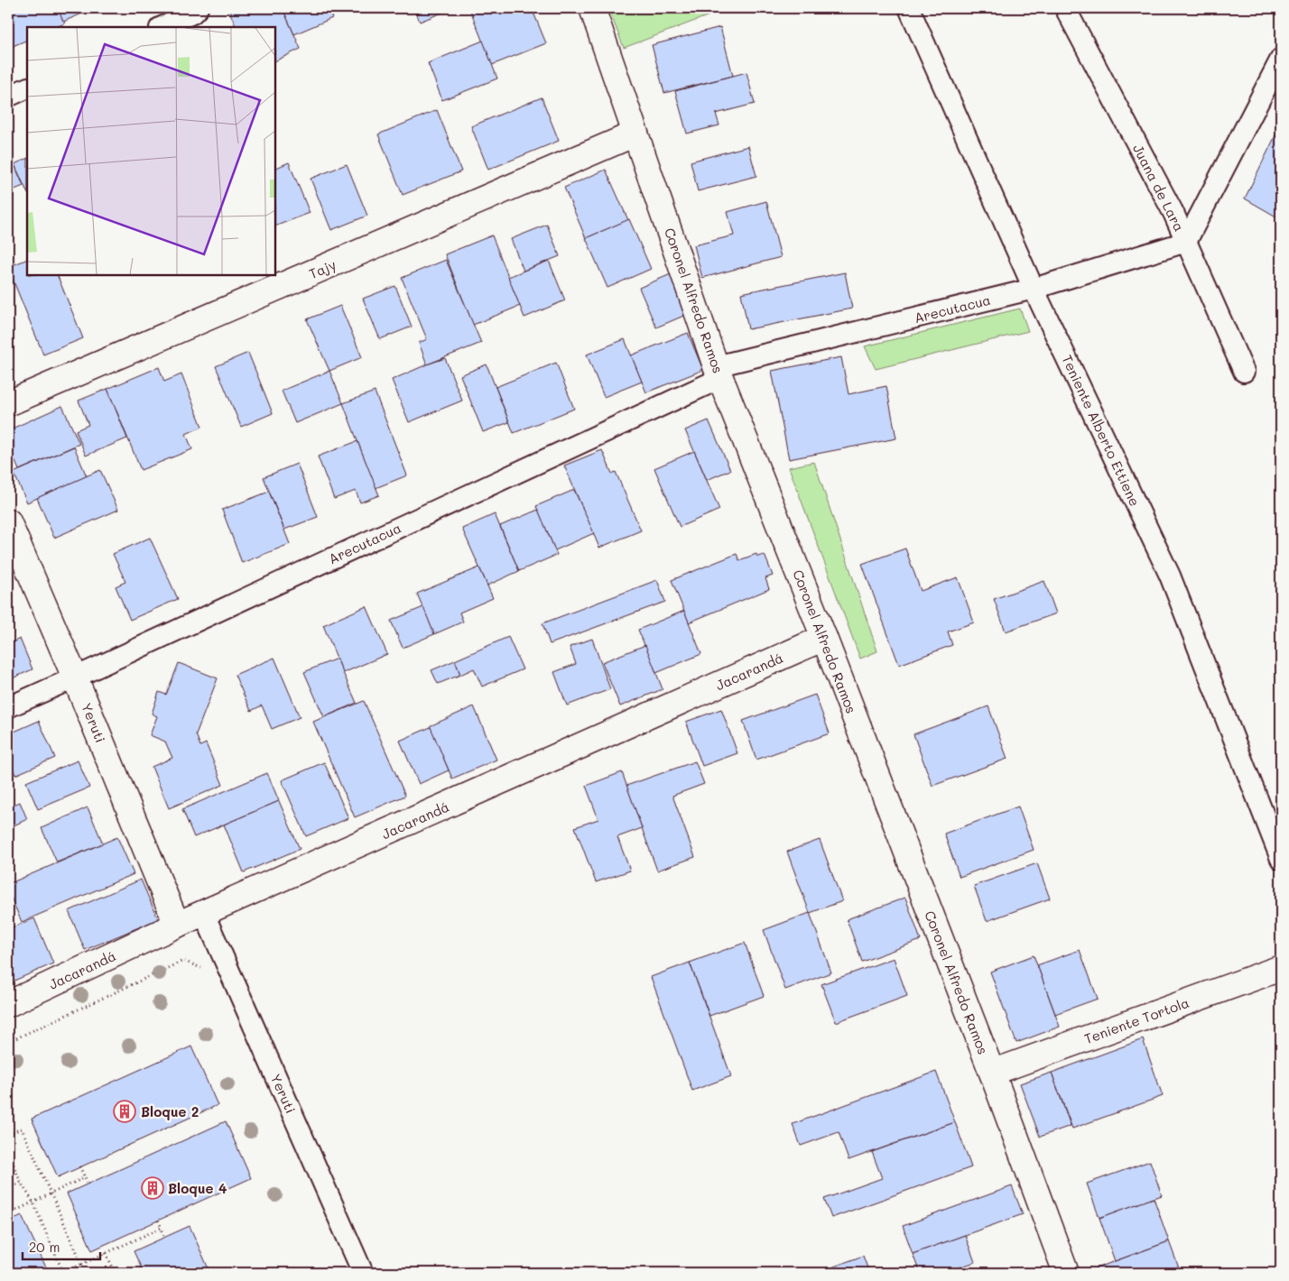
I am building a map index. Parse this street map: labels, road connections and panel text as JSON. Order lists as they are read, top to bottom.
{
  "streets": {
    "street": [
      "Juana de Lara",
      "Tajy",
      "Coronel Alfredo Ramos",
      "Arecutacua",
      "Teniente Alberto Ettiene",
      "Jacarandá",
      "Yeruti",
      "Teniente Tortola"
    ]
  },
  "crossings": [
    ["Juana de Lara", "Arecutacua"],
    ["Tajy", "Coronel Alfredo Ramos"],
    ["Coronel Alfredo Ramos", "Arecutacua"],
    ["Coronel Alfredo Ramos", "Jacarandá"],
    ["Coronel Alfredo Ramos", "Teniente Tortola"],
    ["Arecutacua", "Teniente Alberto Ettiene"],
    ["Arecutacua", "Yeruti"],
    ["Jacarandá", "Yeruti"]
  ],
  "places": {
    "building": ["Bloque 2", "Bloque 4"]
  },
  "scale_bar": "20 m"
}
